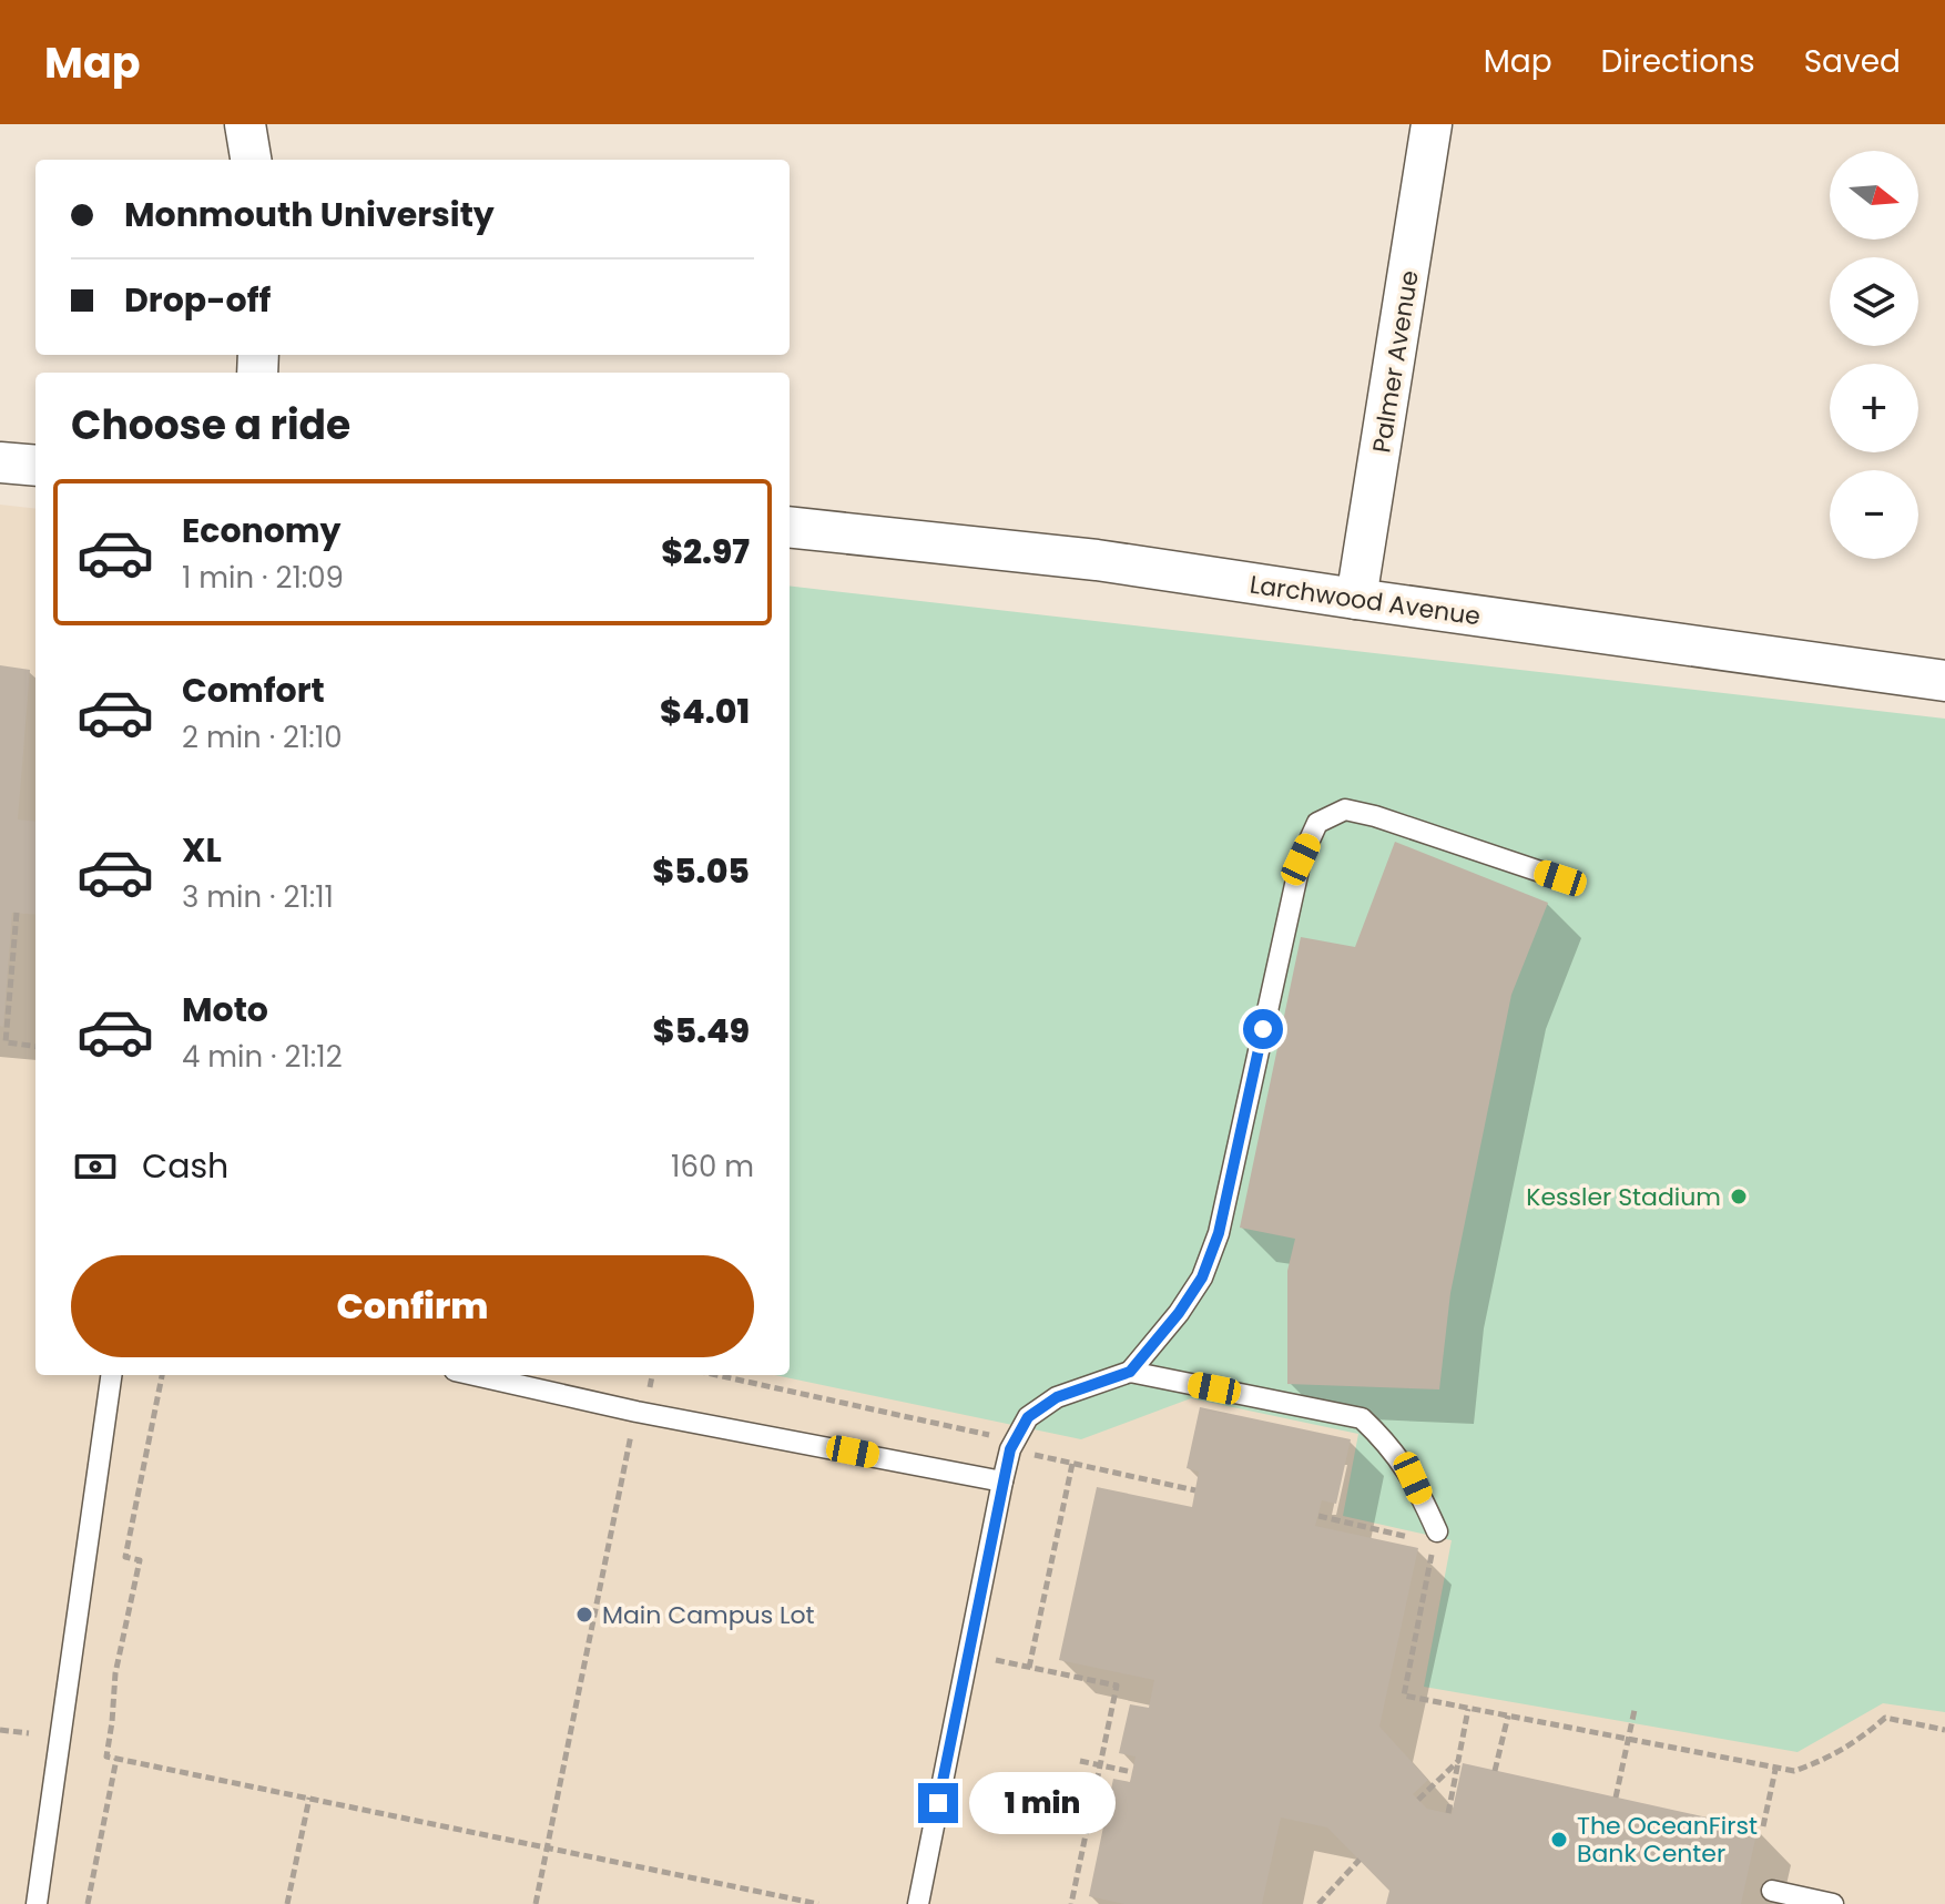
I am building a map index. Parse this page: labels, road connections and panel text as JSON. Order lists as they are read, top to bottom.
{
  "streets": {
    "street": ["Palmer Avenue", "Larchwood Avenue"]
  },
  "crossings": [
    ["Palmer Avenue", "Larchwood Avenue"]
  ],
  "places": ["Kessler Stadium", "Main Campus Lot", "The OceanFirst Bank Center"],
  "north": "right",
  "page": {
    "header": "Map",
    "nav": ["Map", "Directions", "Saved"],
    "map_buttons": ["+", "−"],
    "banner": ["Monmouth University", "Drop-off"],
    "heading": "Choose a ride",
    "list": [
      {
        "name": "Economy",
        "note": "1 min · 21:09",
        "value": "$2.97"
      },
      {
        "name": "Comfort",
        "note": "2 min · 21:10",
        "value": "$4.01"
      },
      {
        "name": "XL",
        "note": "3 min · 21:11",
        "value": "$5.05"
      },
      {
        "name": "Moto",
        "note": "4 min · 21:12",
        "value": "$5.49"
      }
    ],
    "pay": ["Cash", "160 m"],
    "buttons": "Confirm",
    "bubble": "1 min"
  }
}
